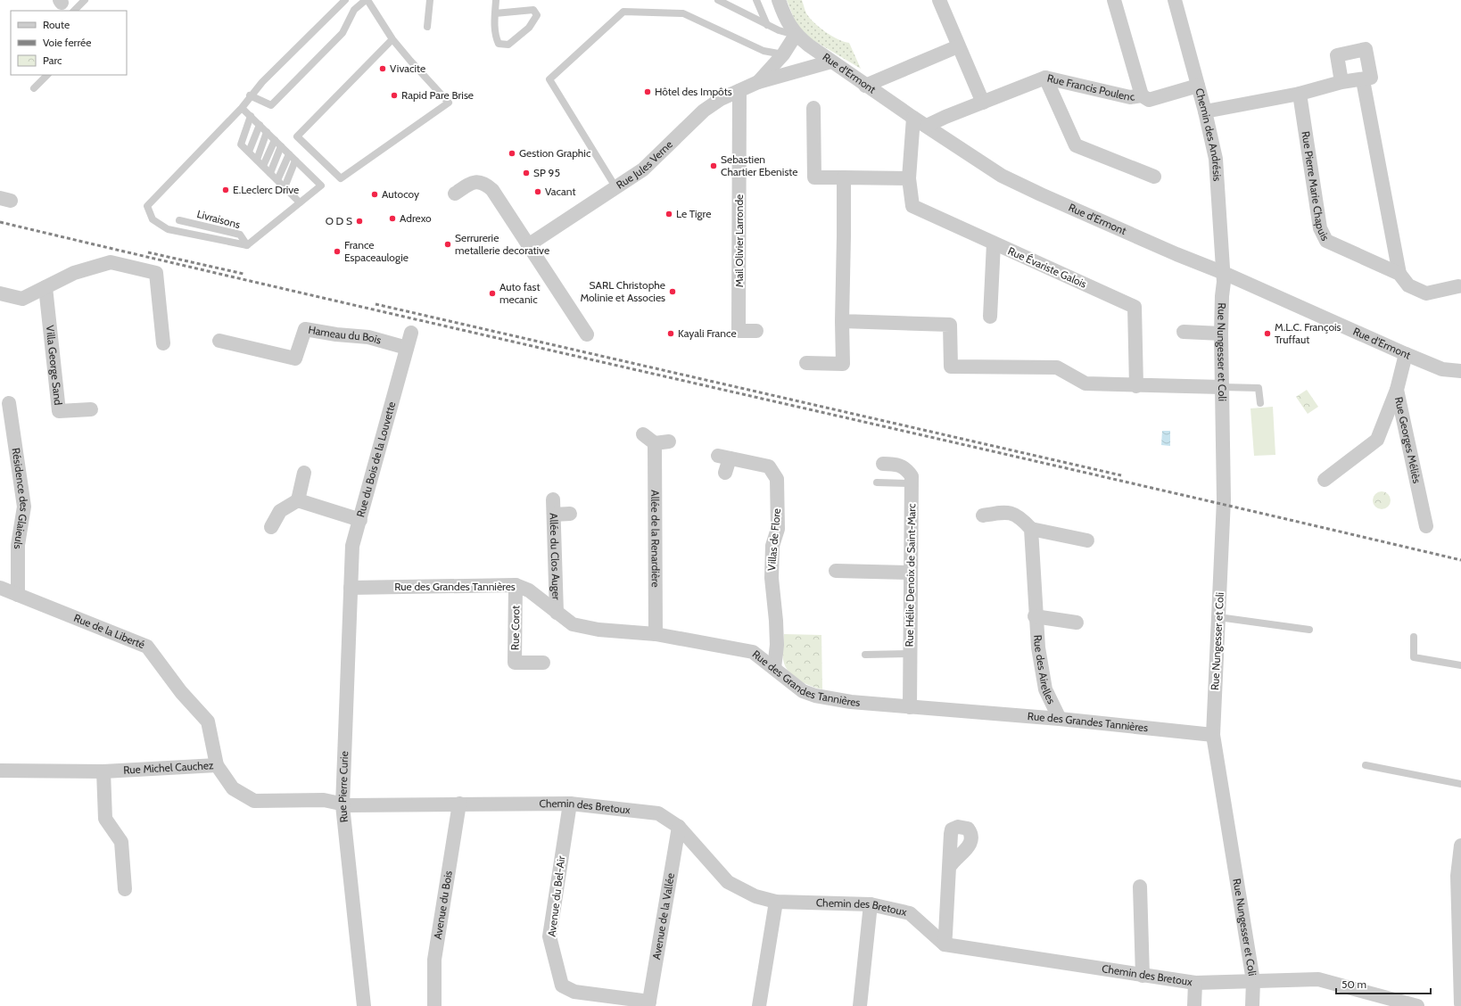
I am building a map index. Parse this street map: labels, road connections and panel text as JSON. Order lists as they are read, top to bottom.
{
  "streets": {
    "street": [
      "Rue d'Ermont",
      "Rue Francis Poulenc",
      "Chemin des Andrésis",
      "Rue Jules Verne",
      "Rue Pierre Marie Chapuis",
      "Mail Olivier Larronde",
      "Rue Évariste Galois",
      "Hameau du Bois",
      "Rue Nungesser et Coli",
      "Villa George Sand",
      "Rue Georges Méliès",
      "Rue du Bois de la Louvette",
      "Résidence des Glaieuls",
      "Allée de la Renardière",
      "Villas de Flore",
      "Allée du Clos Auger",
      "Rue Hélie Denoix de Saint-Marc",
      "Rue des Grandes Tannières",
      "Rue Corot",
      "Rue de la Liberté",
      "Rue des Airelles",
      "Rue Michel Cauchez",
      "Rue Pierre Curie",
      "Chemin des Bretoux",
      "Avenue du Bel-Air",
      "Avenue du Bois",
      "Avenue de la Vallée"
    ],
    "lane": ["Livraisons"]
  },
  "crossings": [
    ["Rue d'Ermont", "Rue Francis Poulenc"],
    ["Rue d'Ermont", "Chemin des Andrésis"],
    ["Rue d'Ermont", "Rue Jules Verne"],
    ["Rue d'Ermont", "Rue Évariste Galois"],
    ["Rue d'Ermont", "Rue Nungesser et Coli"],
    ["Rue d'Ermont", "Rue Georges Méliès"],
    ["Rue Francis Poulenc", "Chemin des Andrésis"],
    ["Chemin des Andrésis", "Rue Nungesser et Coli"],
    ["Rue Jules Verne", "Mail Olivier Larronde"],
    ["Hameau du Bois", "Rue du Bois de la Louvette"],
    ["Rue Nungesser et Coli", "Rue des Grandes Tannières"],
    ["Rue Nungesser et Coli", "Chemin des Bretoux"],
    ["Rue du Bois de la Louvette", "Rue des Grandes Tannières"],
    ["Rue du Bois de la Louvette", "Rue Pierre Curie"],
    ["Résidence des Glaieuls", "Rue de la Liberté"],
    ["Allée de la Renardière", "Rue des Grandes Tannières"],
    ["Villas de Flore", "Rue des Grandes Tannières"],
    ["Allée du Clos Auger", "Rue des Grandes Tannières"],
    ["Rue Hélie Denoix de Saint-Marc", "Rue des Grandes Tannières"],
    ["Rue des Grandes Tannières", "Rue Corot"],
    ["Rue des Grandes Tannières", "Rue des Airelles"],
    ["Rue des Grandes Tannières", "Rue Pierre Curie"],
    ["Rue de la Liberté", "Rue Michel Cauchez"],
    ["Rue Michel Cauchez", "Rue Pierre Curie"],
    ["Rue Michel Cauchez", "Chemin des Bretoux"],
    ["Rue Pierre Curie", "Chemin des Bretoux"],
    ["Chemin des Bretoux", "Avenue du Bel-Air"],
    ["Chemin des Bretoux", "Avenue du Bois"],
    ["Chemin des Bretoux", "Avenue de la Vallée"],
    ["Avenue du Bel-Air", "Avenue de la Vallée"]
  ],
  "places": [
    "Vivacite",
    "Hôtel des Impôts",
    "Rapid Pare Brise",
    "Gestion Graphic",
    "Sebastien Chartier Ebeniste",
    "SP 95",
    "E.Leclerc Drive",
    "Vacant",
    "Autocoy",
    "Le Tigre",
    "Adrexo",
    "O D S",
    "Serrurerie metallerie decorative",
    "France Espaceaulogie",
    "SARL Christophe Molinie et Associes",
    "Auto fast mecanic",
    "Kayali France",
    "M.L.C. François Truffaut"
  ],
  "legend": ["Route", "Voie ferrée", "Parc"],
  "scale_bar": "50 m"
}
